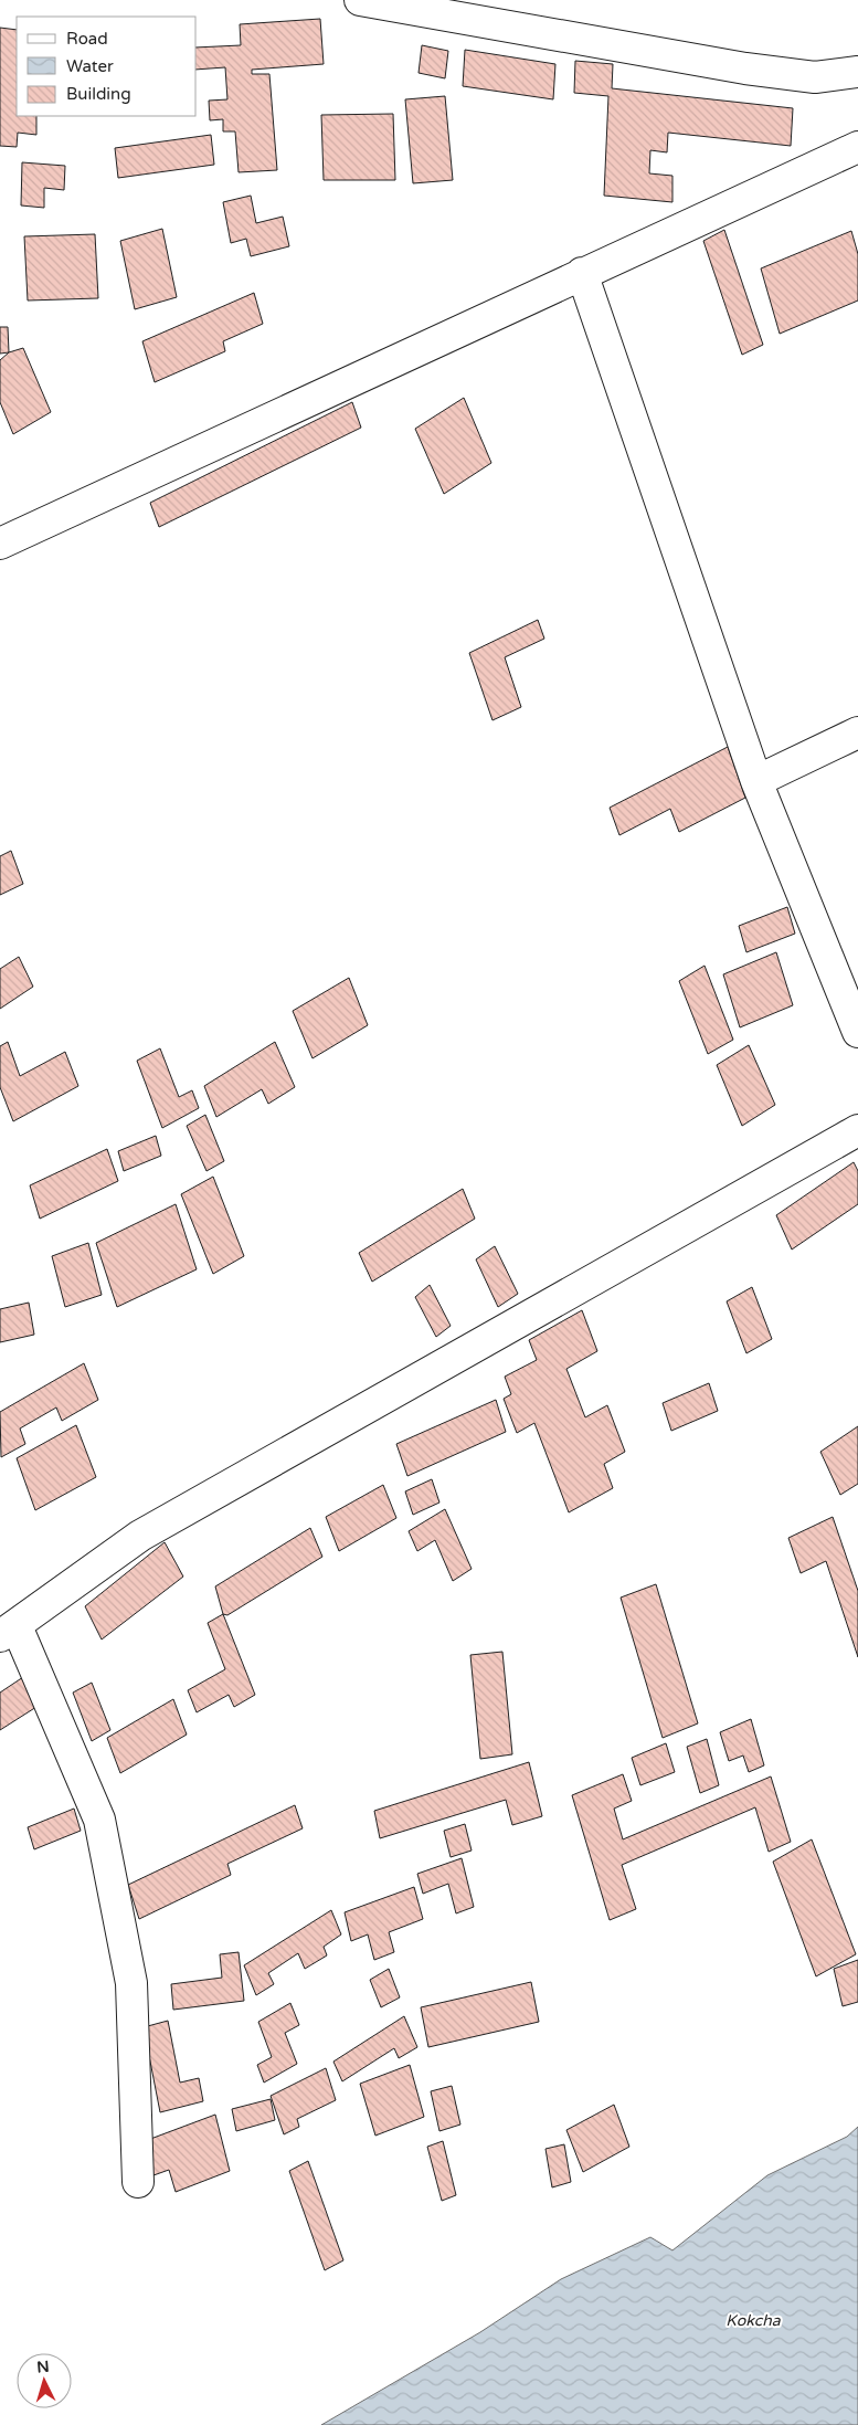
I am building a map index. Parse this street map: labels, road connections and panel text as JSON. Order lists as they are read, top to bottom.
{
  "water": ["Kokcha"],
  "legend": ["Road", "Water", "Building"],
  "north": "top"
}
